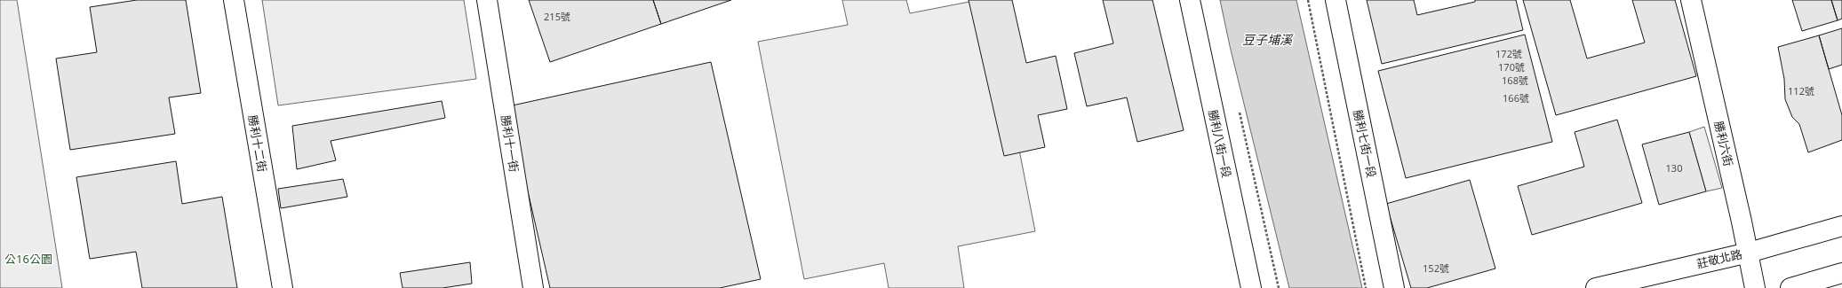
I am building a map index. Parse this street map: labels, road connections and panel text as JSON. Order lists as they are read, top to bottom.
{
  "streets": {
    "street": [
      "勝利十二街",
      "勝利十一街",
      "勝利八街一段",
      "勝利七街一段",
      "勝利六街",
      "莊敬北路"
    ]
  },
  "crossings": [
    ["勝利六街", "莊敬北路"]
  ],
  "water": ["豆子埔溪"],
  "parks": ["公16公園"],
  "house_numbers": [
    "215號",
    "172號",
    "170號",
    "168號",
    "112號",
    "166號",
    "130",
    "152號"
  ]
}
